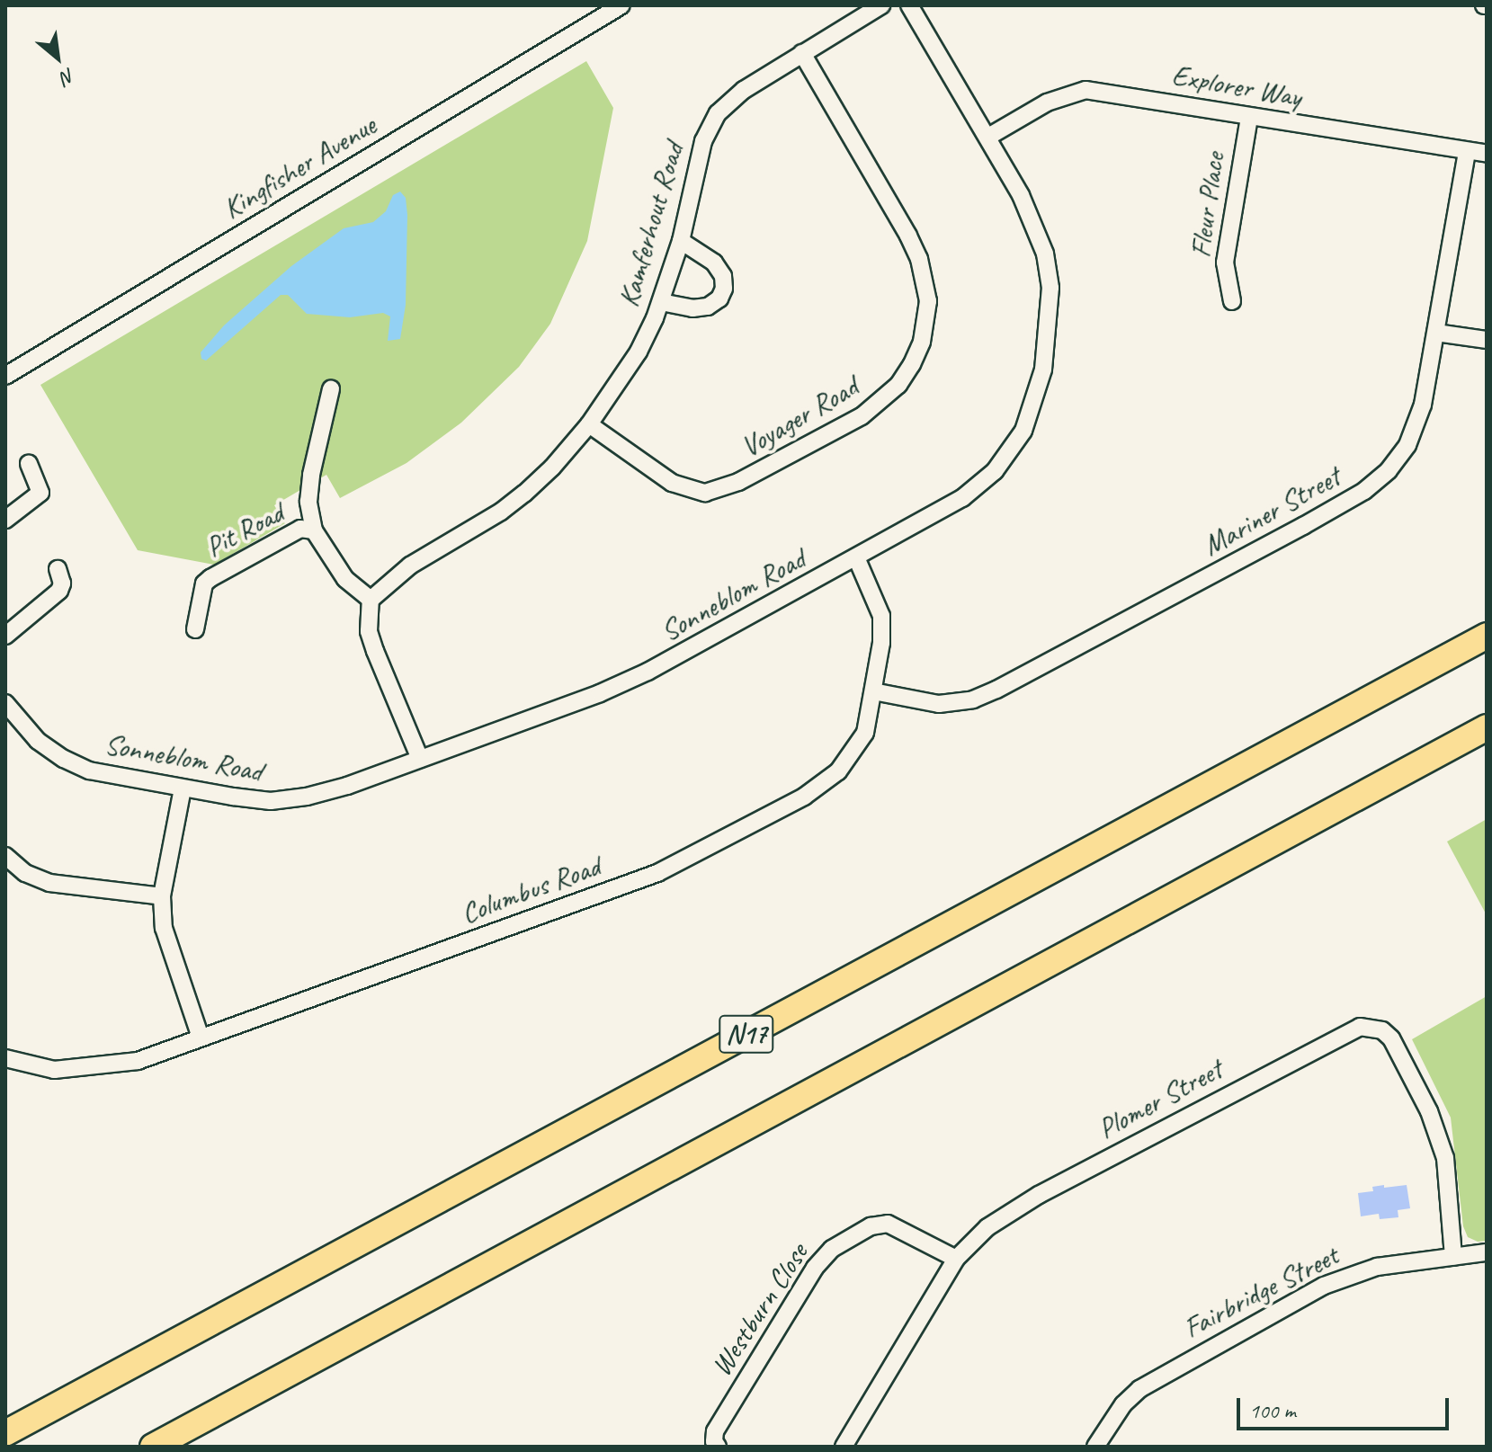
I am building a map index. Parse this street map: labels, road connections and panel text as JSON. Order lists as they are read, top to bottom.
{
  "streets": {
    "highway": ["N17"],
    "street": [
      "Explorer Way",
      "Kingfisher Avenue",
      "Fleur Place",
      "Kamferhout Road",
      "Voyager Road",
      "Mariner Street",
      "Pit Road",
      "Sonneblom Road",
      "Columbus Road",
      "Plomer Street",
      "Fairbridge Street",
      "Westburn Close"
    ]
  },
  "crossings": [
    ["Explorer Way", "Fleur Place"],
    ["Explorer Way", "Mariner Street"],
    ["Explorer Way", "Sonneblom Road"],
    ["Kamferhout Road", "Voyager Road"],
    ["Kamferhout Road", "Pit Road"],
    ["Mariner Street", "Columbus Road"],
    ["Sonneblom Road", "Columbus Road"],
    ["Plomer Street", "Fairbridge Street"],
    ["Plomer Street", "Westburn Close"]
  ],
  "scale_bar": "100 m",
  "north": "bottom right"
}
